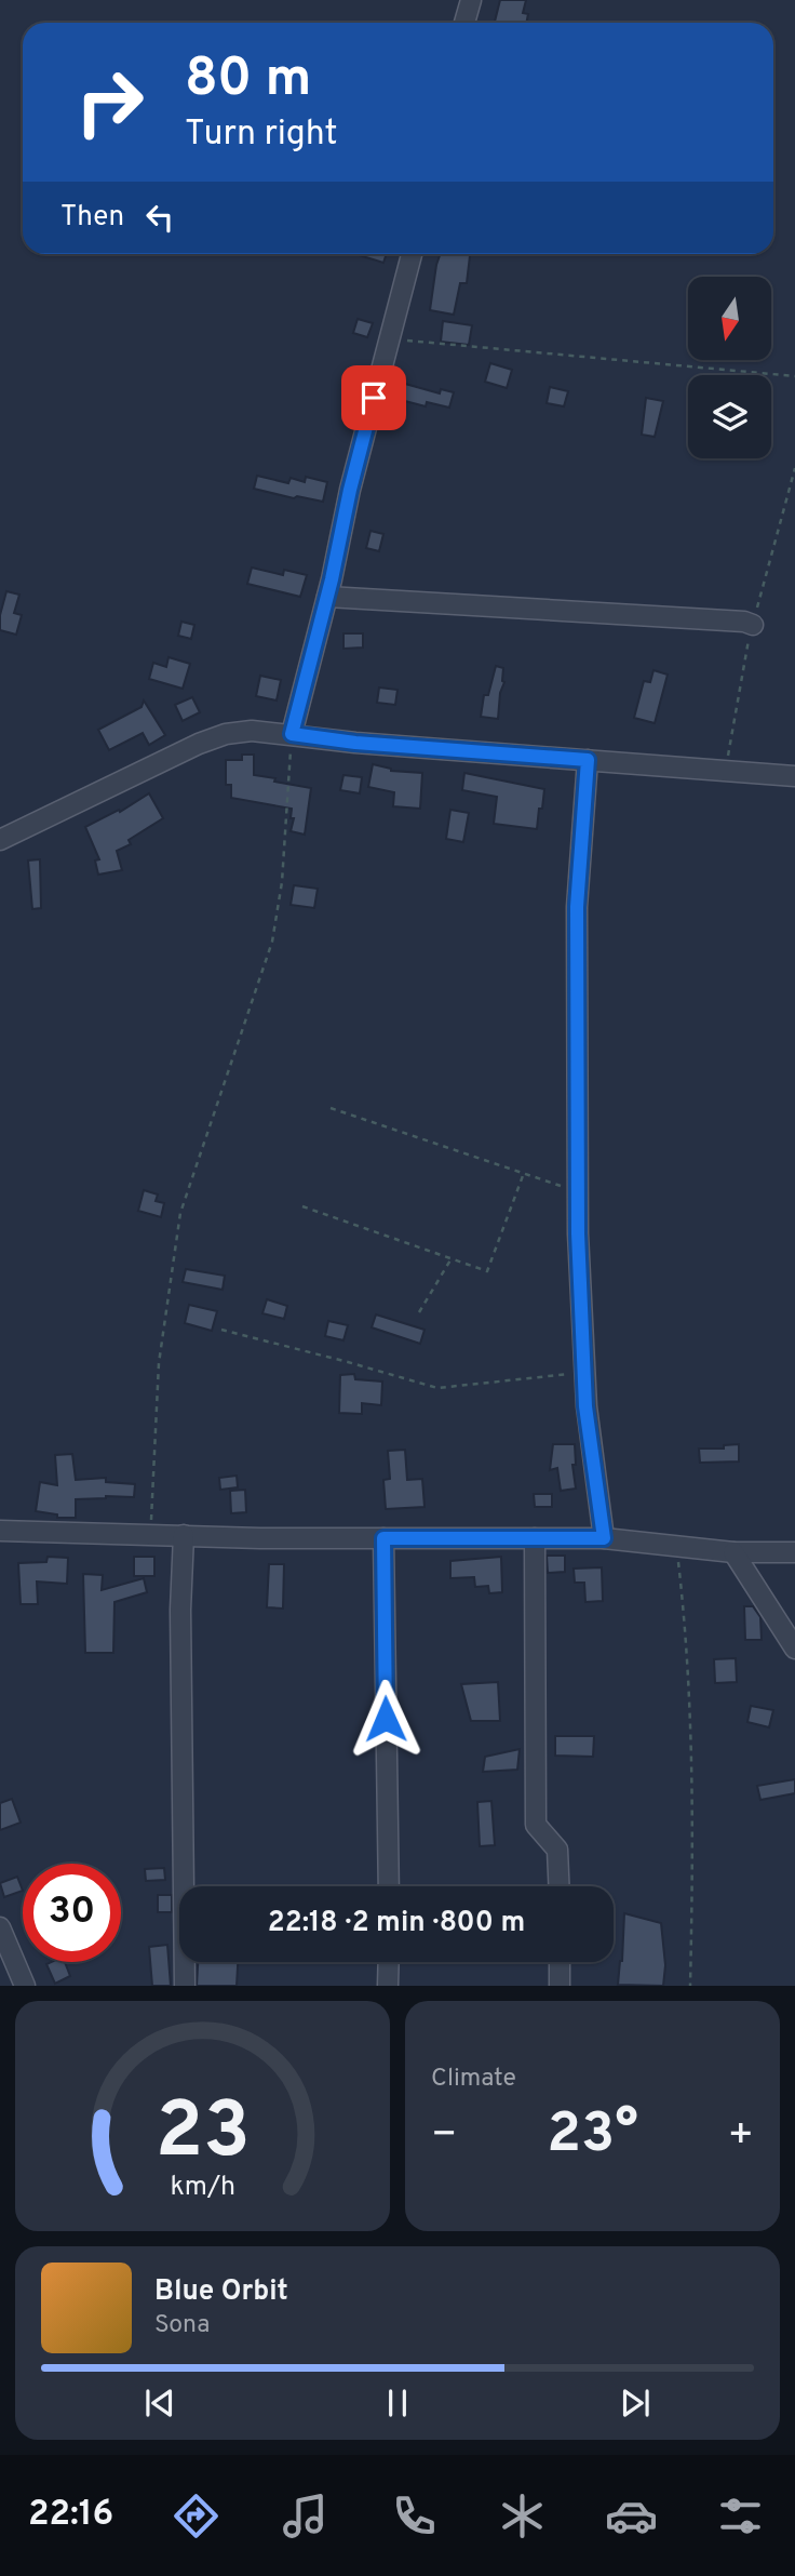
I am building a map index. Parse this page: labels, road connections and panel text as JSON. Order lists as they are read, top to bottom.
{
  "north": "bottom",
  "page": {
    "turn": ["80 m", "Turn right"],
    "then": "Then",
    "limit": "30",
    "trip": "22:18 · 2 min · 800 m",
    "tile": "Climate",
    "heat": ["−", "23°", "+"],
    "song": ["Blue Orbit", "Sona"],
    "tabs": "22:16",
    "gauge": ["23", "km/h"]
  }
}
